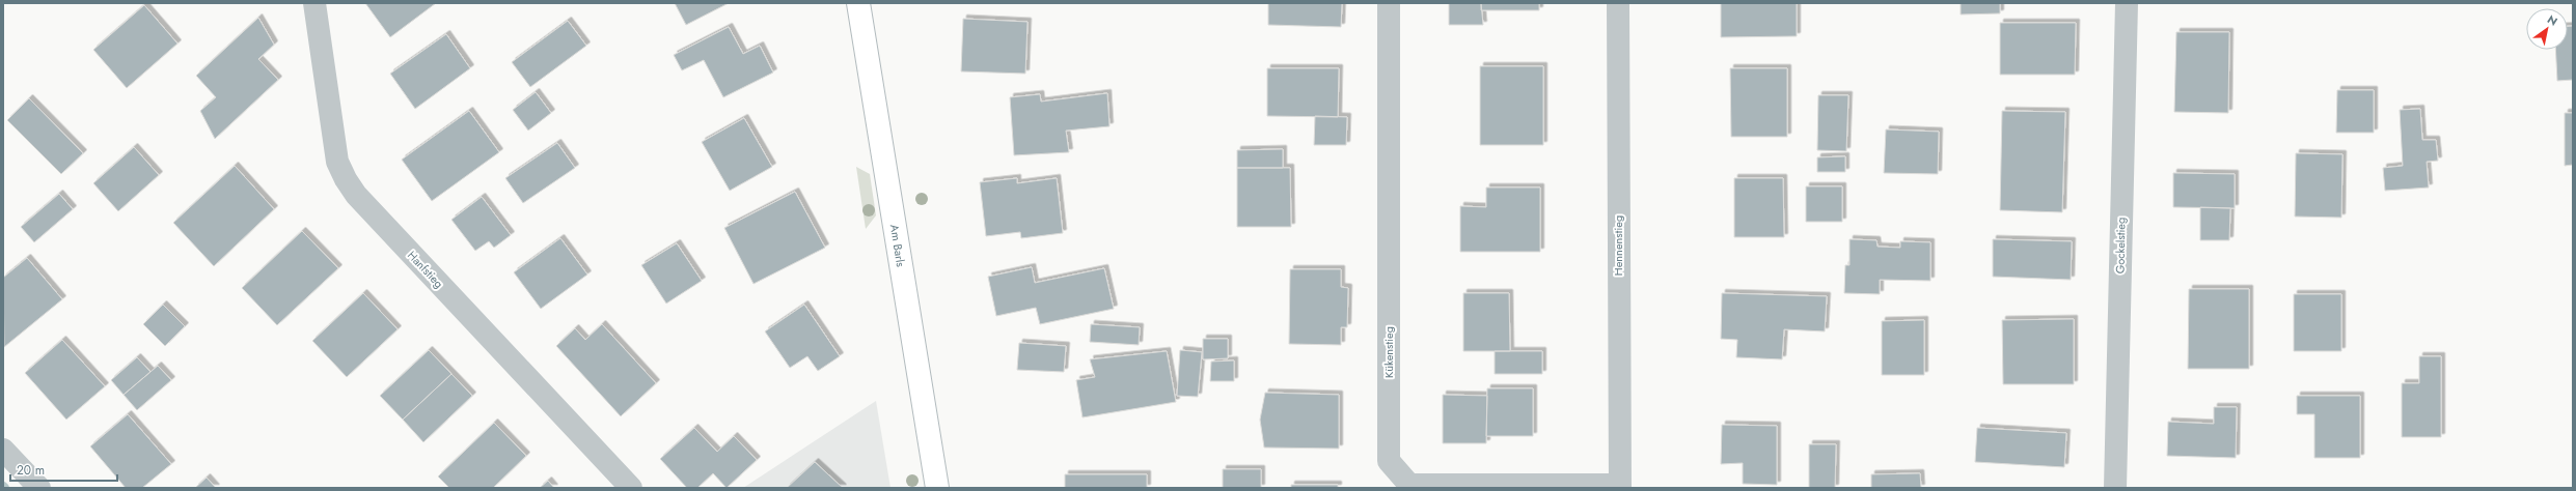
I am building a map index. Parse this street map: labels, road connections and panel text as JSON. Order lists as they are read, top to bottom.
{
  "streets": {
    "street": [
      "Am Barls",
      "Hennenstieg",
      "Gockelstieg",
      "Hanfstieg",
      "Kükenstieg"
    ]
  },
  "crossings": [
    ["Hennenstieg", "Kükenstieg"]
  ],
  "scale_bar": "20 m",
  "north": "top right"
}
